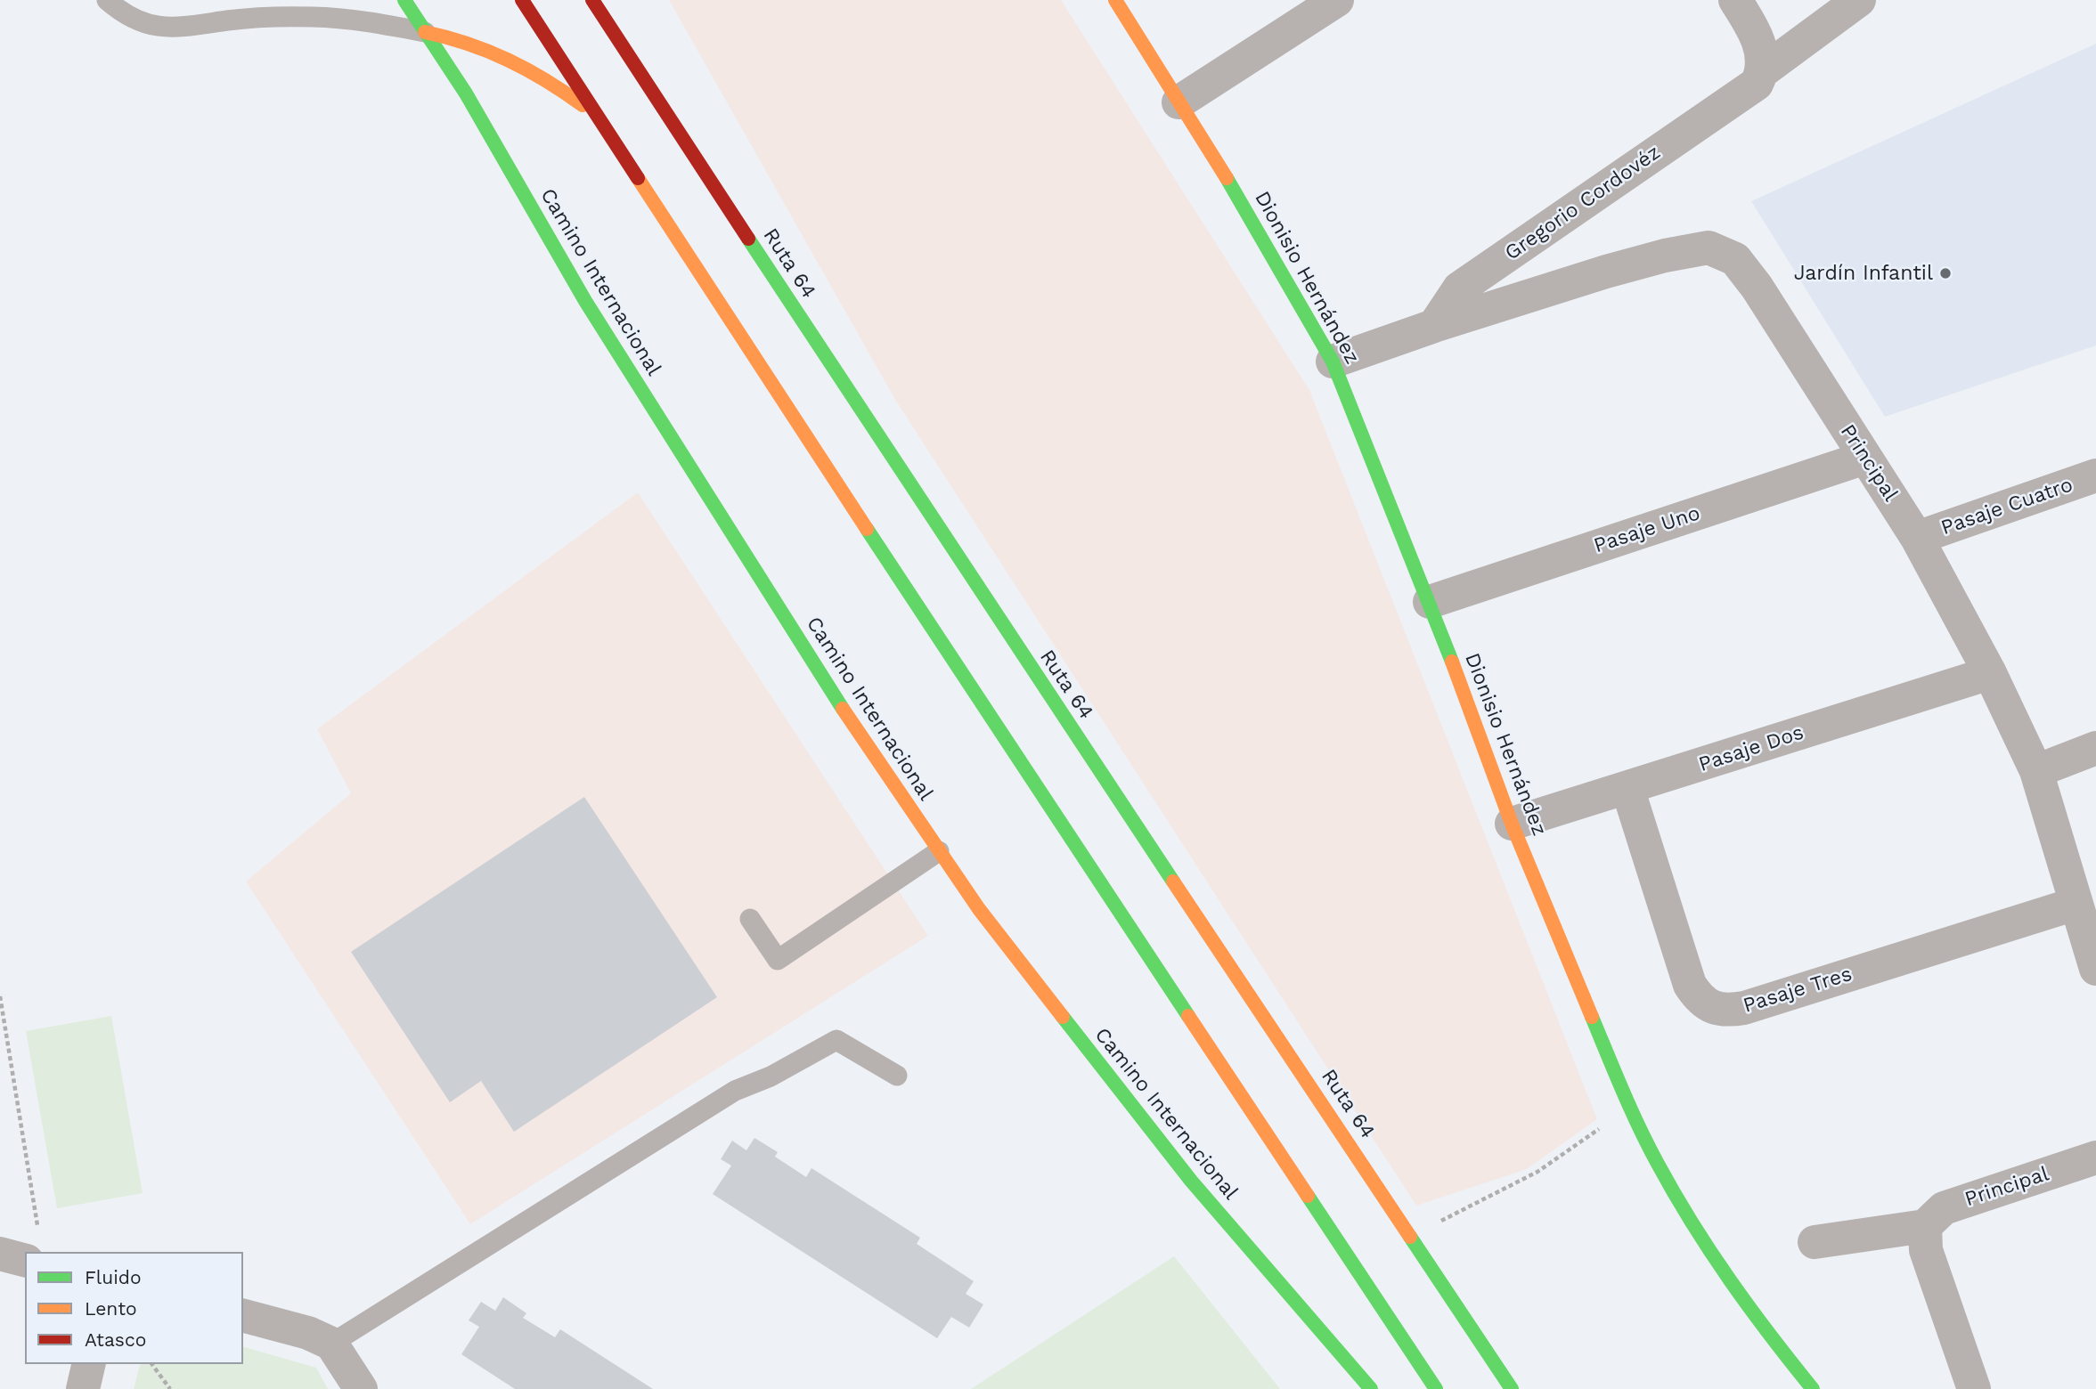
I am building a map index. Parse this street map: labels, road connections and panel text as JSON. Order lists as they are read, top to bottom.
{
  "streets": {
    "main road": ["Ruta 64", "Dionisio Hernández", "Camino Internacional"],
    "street": [
      "Gregorio Cordovéz",
      "Principal",
      "Pasaje Cuatro",
      "Pasaje Uno",
      "Pasaje Dos",
      "Pasaje Tres"
    ]
  },
  "crossings": [
    ["Gregorio Cordovéz", "Principal"],
    ["Dionisio Hernández", "Pasaje Uno"],
    ["Dionisio Hernández", "Pasaje Dos"],
    ["Principal", "Pasaje Cuatro"],
    ["Principal", "Pasaje Uno"],
    ["Principal", "Pasaje Dos"],
    ["Principal", "Pasaje Tres"],
    ["Pasaje Dos", "Pasaje Tres"]
  ],
  "places": ["Jardín Infantil"],
  "legend": ["Fluido", "Lento", "Atasco"]
}
